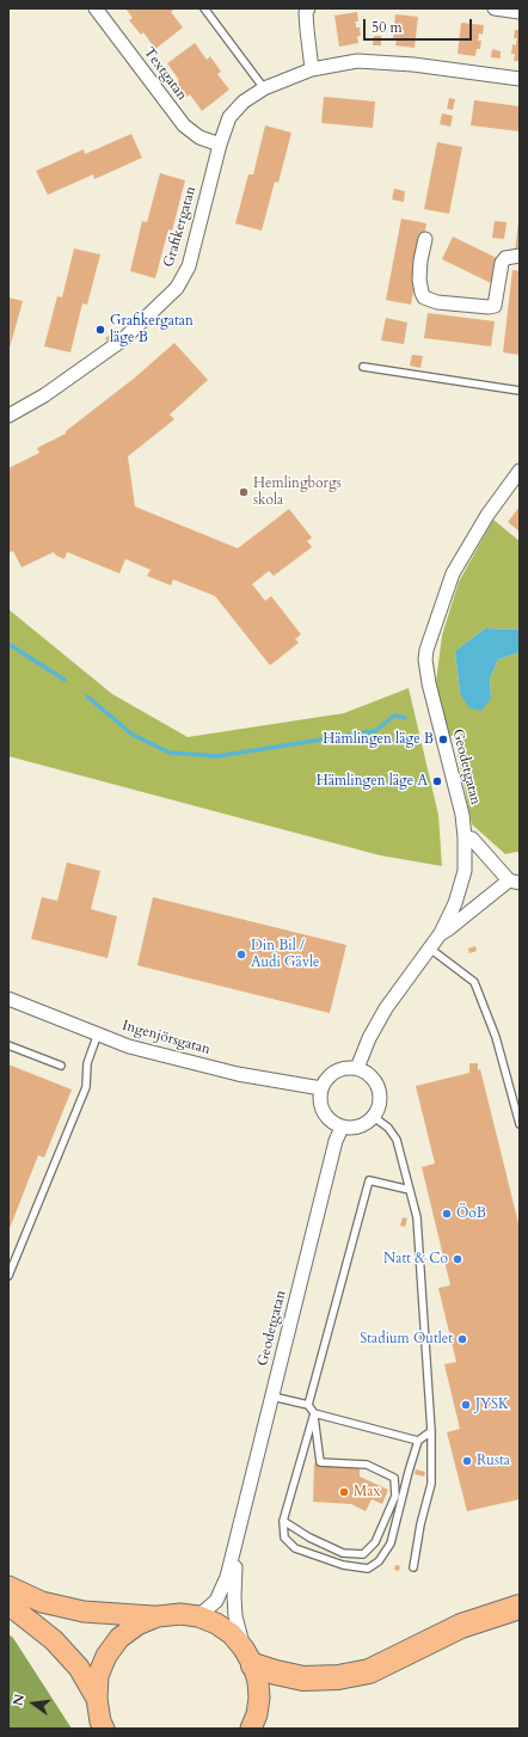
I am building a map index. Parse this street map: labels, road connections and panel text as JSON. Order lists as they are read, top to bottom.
{
  "streets": {
    "street": [
      "Textgatan",
      "Grafikergatan",
      "Geodetgatan",
      "Ingenjörsgatan"
    ]
  },
  "crossings": [
    ["Textgatan", "Grafikergatan"],
    ["Geodetgatan", "Ingenjörsgatan"]
  ],
  "places": [
    "Grafikergatan läge B",
    "Hemlingborgs skola",
    "Hämlingen läge B",
    "Hämlingen läge A",
    "Din Bil / Audi Gävle",
    "ÖoB",
    "Natt & Co",
    "Stadium Outlet",
    "JYSK",
    "Rusta",
    "Max"
  ],
  "scale_bar": "50 m",
  "north": "left"
}
